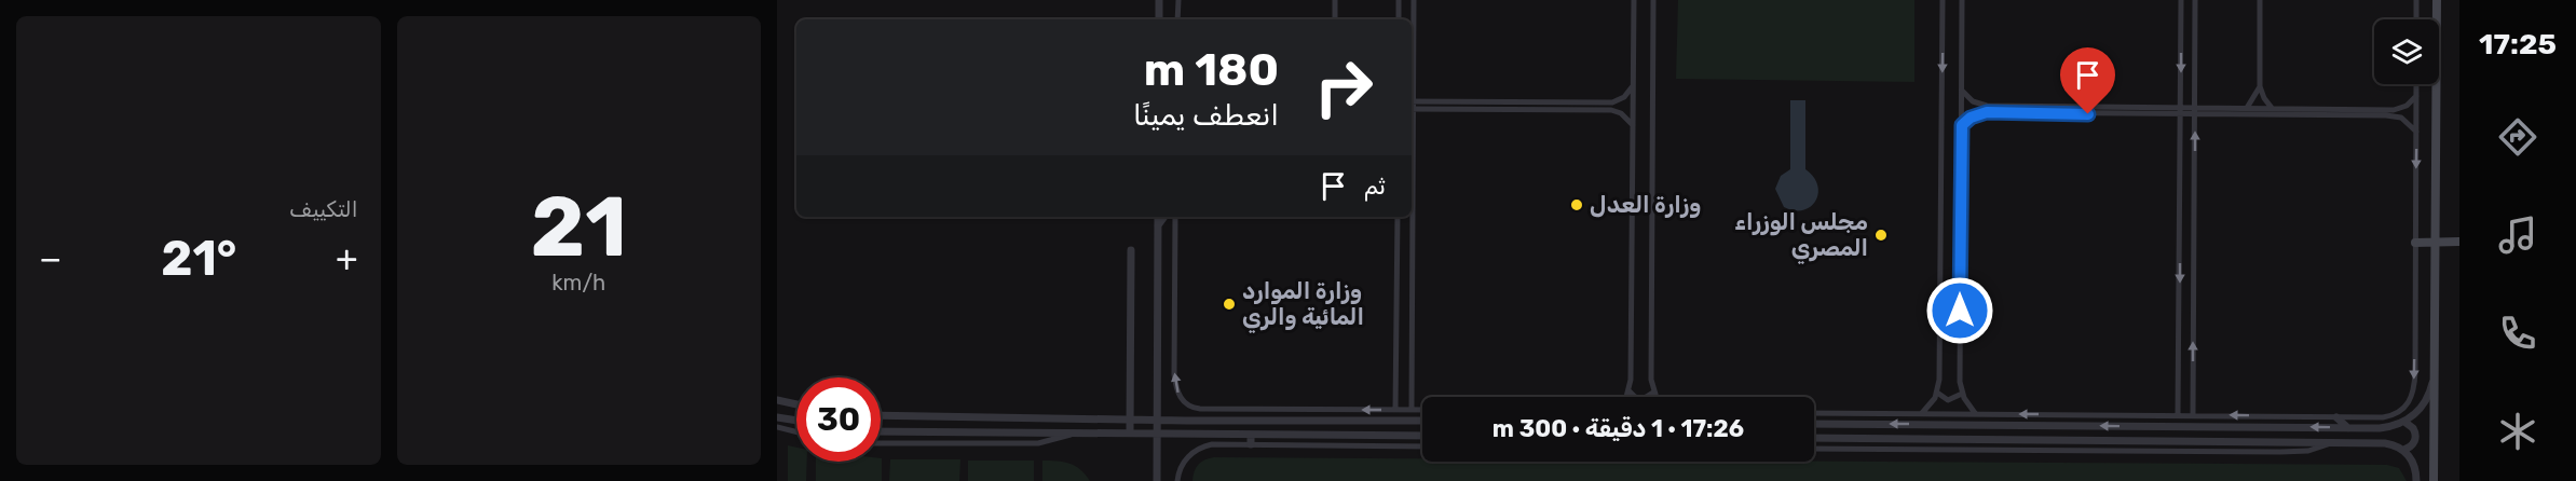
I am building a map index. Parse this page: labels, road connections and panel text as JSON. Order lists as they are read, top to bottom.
{
  "places": ["وزارة العدل", "مجلس الوزراء المصري", "وزارة الموارد المائية والري"],
  "page": {
    "tabs": "17:25",
    "tile": [
      ["21", "km/h"],
      "التكييف"
    ],
    "turn": ["180 m", "انعطف يمينًا"],
    "then": "ثم",
    "heat": ["−", "21°", "+"],
    "limit": "30",
    "trip": "17:26 · 1 دقيقة · 300 m"
  }
}
